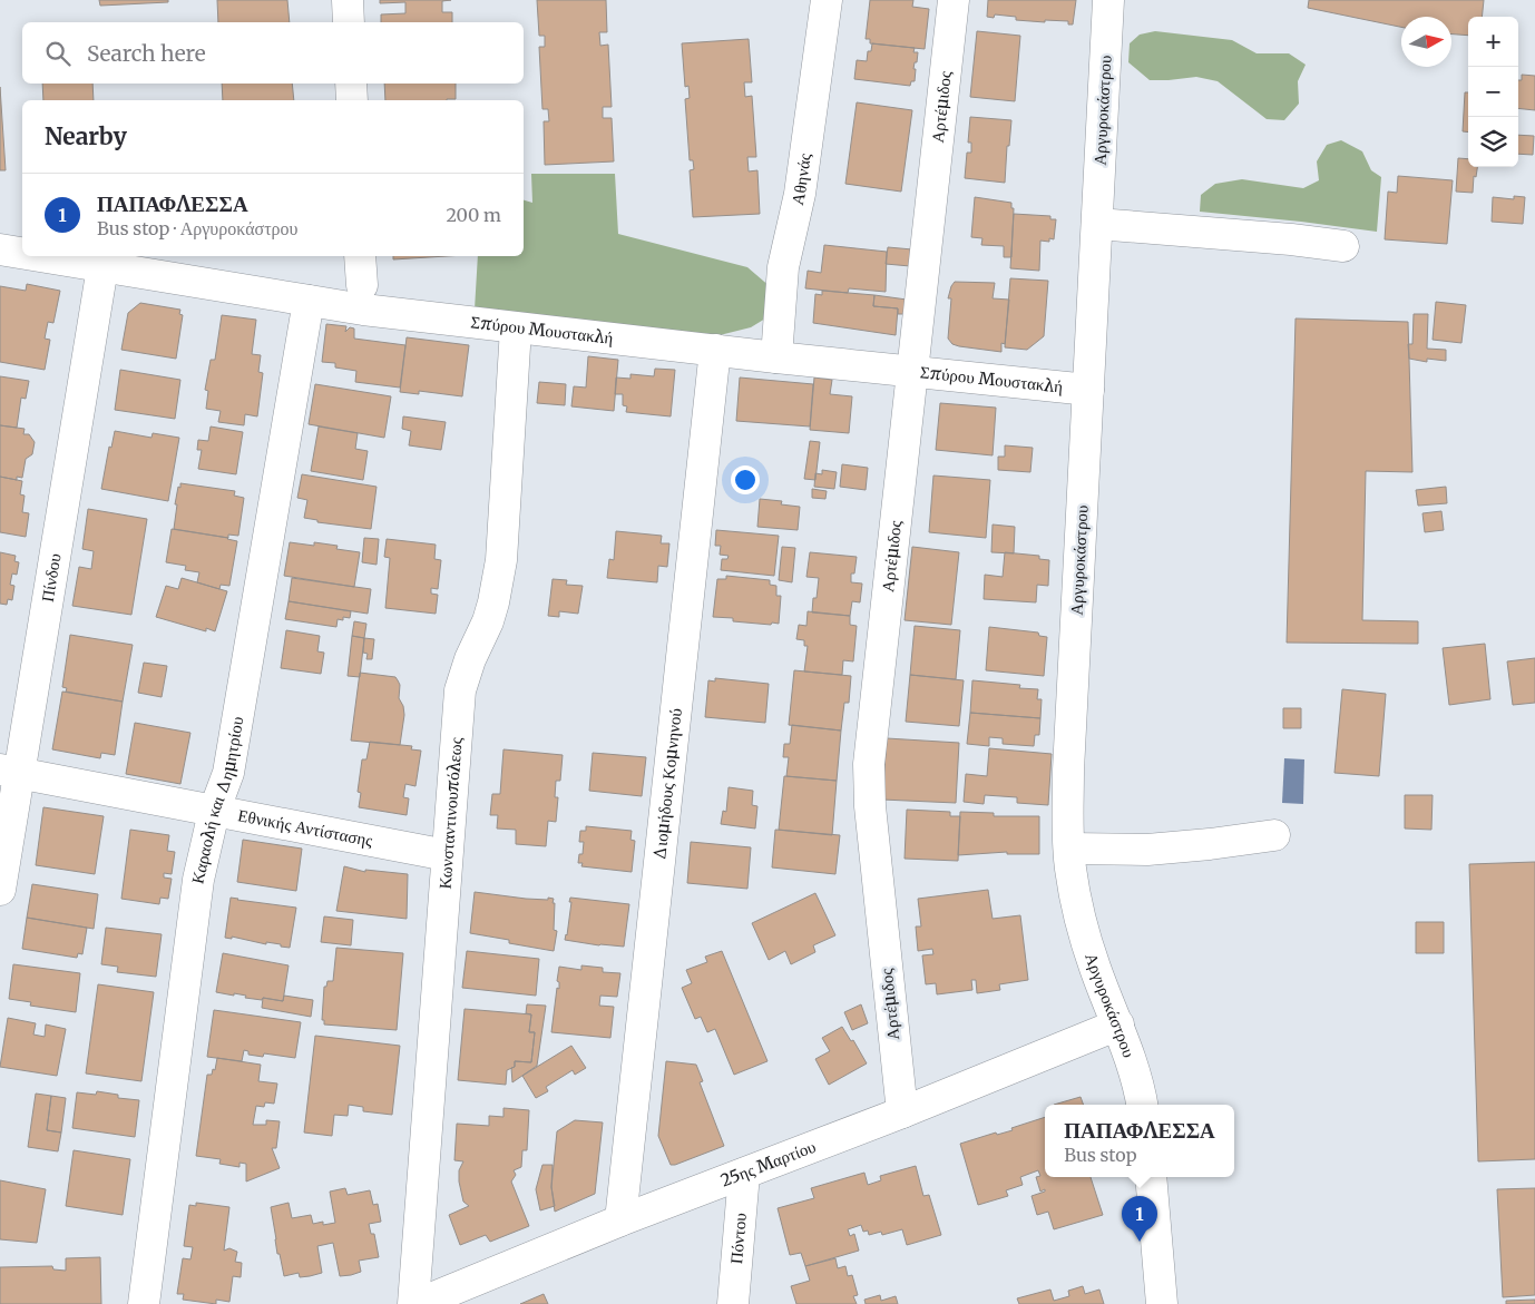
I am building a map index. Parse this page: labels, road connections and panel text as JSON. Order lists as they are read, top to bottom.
{
  "streets": {
    "street": [
      "Αρτέμιδος",
      "Αργυροκάστρου",
      "Αθηνάς",
      "Σπύρου Μουστακλή",
      "Πίνδου",
      "Διομήδους Κομνηνού",
      "Καραολή και Δημητρίου",
      "Κωνσταντινουπόλεως",
      "Εθνικής Αντίστασης",
      "25ης Μαρτίου",
      "Πόντου"
    ]
  },
  "crossings": [
    ["Αρτέμιδος", "Σπύρου Μουστακλή"],
    ["Αρτέμιδος", "25ης Μαρτίου"],
    ["Αργυροκάστρου", "Σπύρου Μουστακλή"],
    ["Αργυροκάστρου", "25ης Μαρτίου"],
    ["Αθηνάς", "Σπύρου Μουστακλή"],
    ["Σπύρου Μουστακλή", "Πίνδου"],
    ["Σπύρου Μουστακλή", "Διομήδους Κομνηνού"],
    ["Σπύρου Μουστακλή", "Καραολή και Δημητρίου"],
    ["Σπύρου Μουστακλή", "Κωνσταντινουπόλεως"],
    ["Πίνδου", "Εθνικής Αντίστασης"],
    ["Διομήδους Κομνηνού", "25ης Μαρτίου"],
    ["Καραολή και Δημητρίου", "Εθνικής Αντίστασης"],
    ["Κωνσταντινουπόλεως", "Εθνικής Αντίστασης"],
    ["25ης Μαρτίου", "Πόντου"]
  ],
  "north": "right",
  "page": {
    "map_buttons": ["+", "−"],
    "search": "Search here",
    "heading": "Nearby",
    "list": [
      {
        "mark": "1",
        "name": "ΠΑΠΑΦΛΕΣΣΑ",
        "note": "Bus stop · Αργυροκάστρου",
        "value": "200 m"
      }
    ],
    "popup": ["ΠΑΠΑΦΛΕΣΣΑ", "Bus stop"],
    "pins": "1"
  }
}
